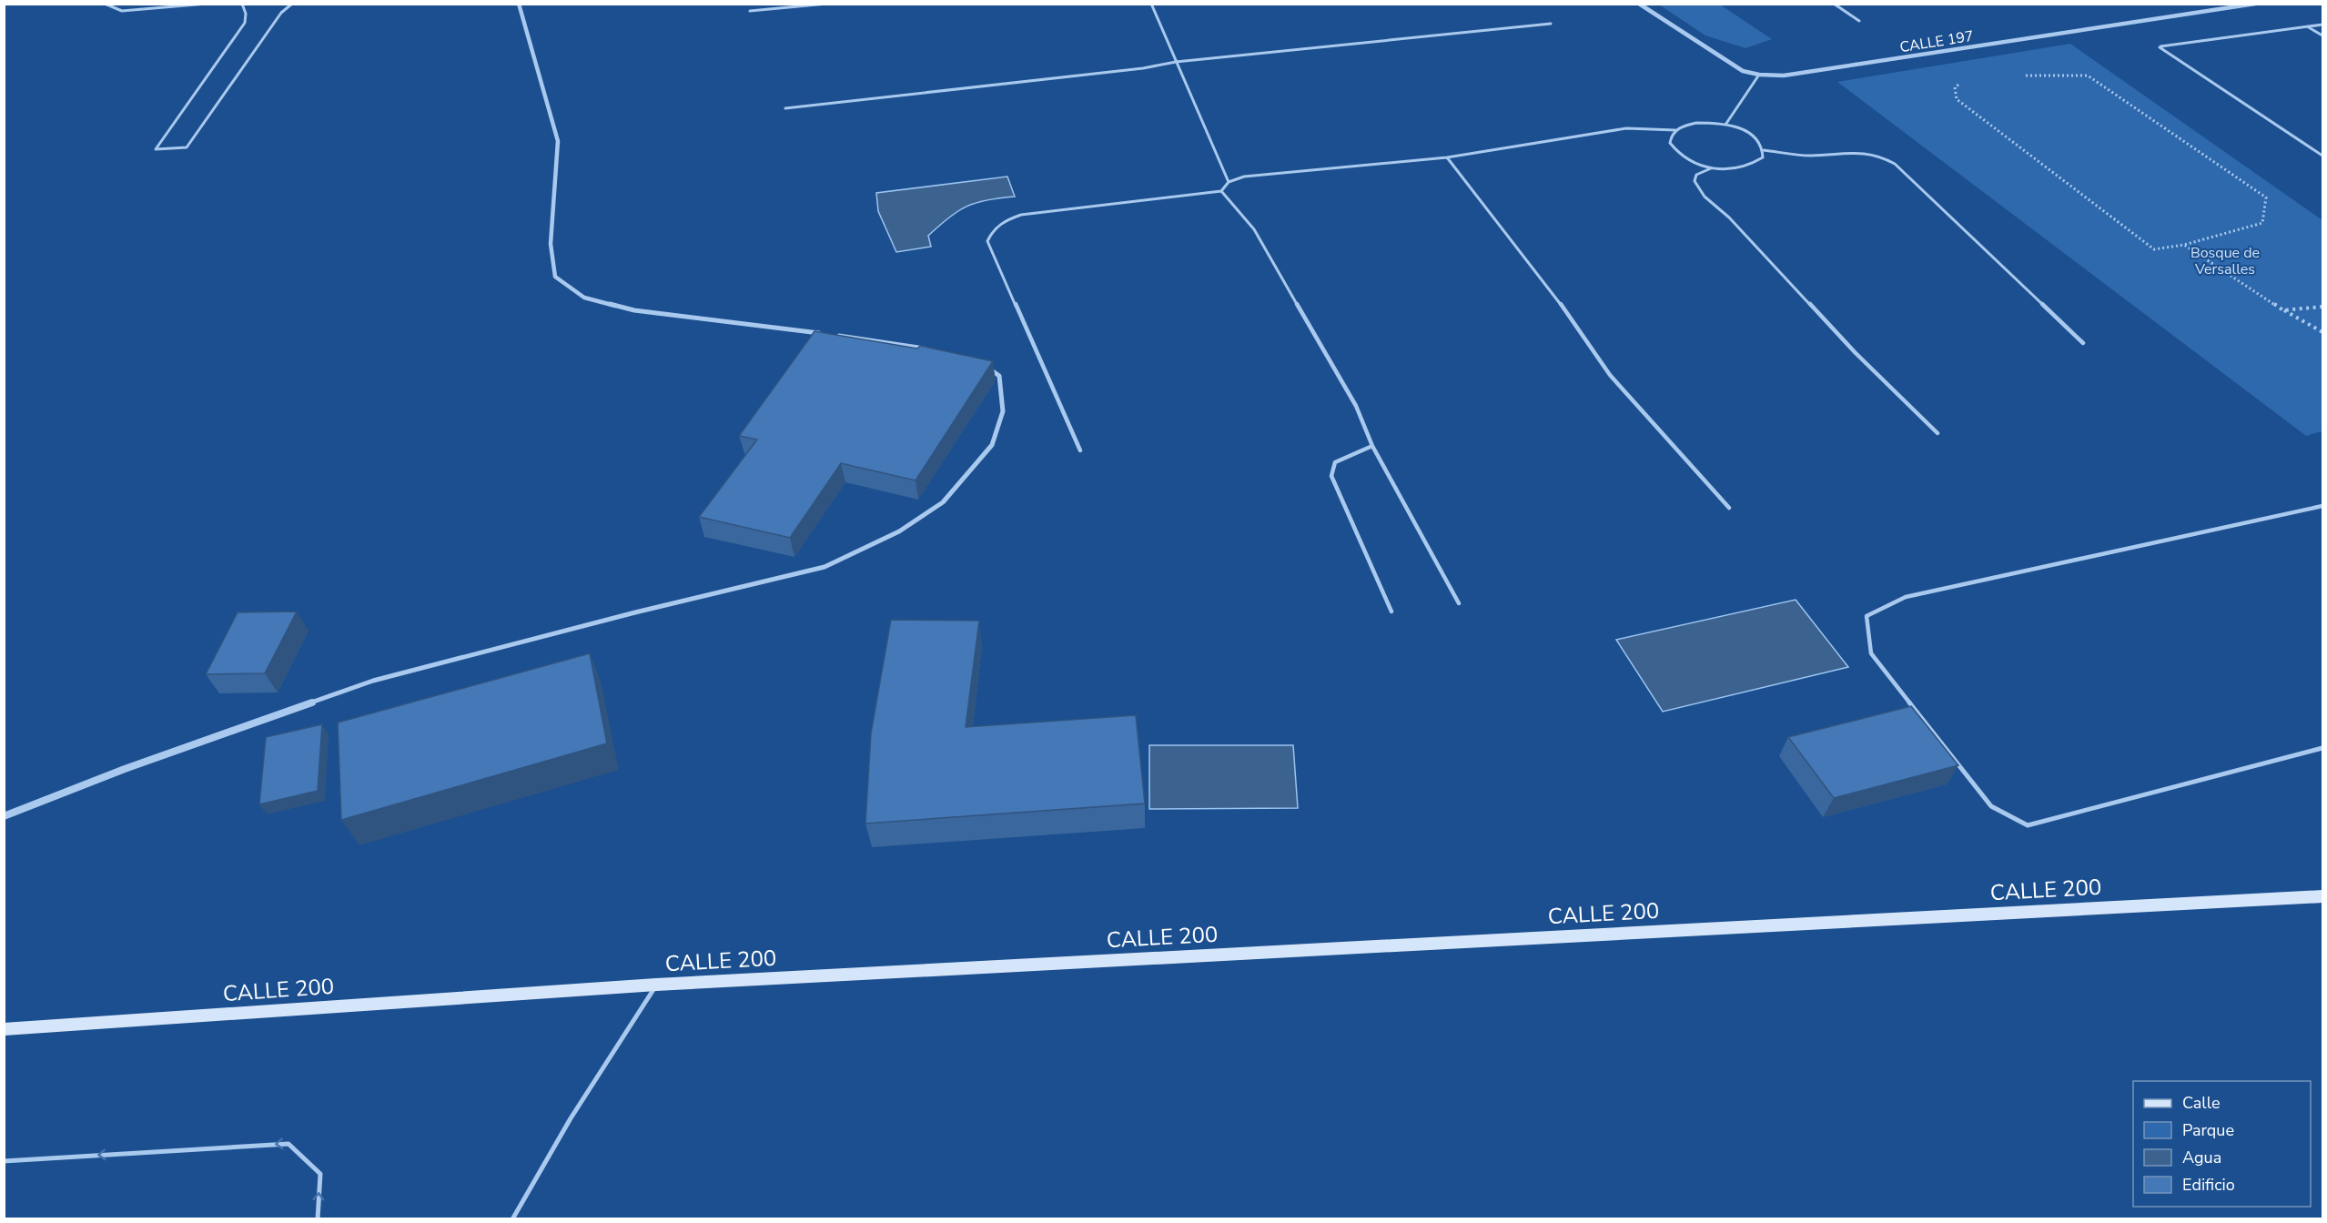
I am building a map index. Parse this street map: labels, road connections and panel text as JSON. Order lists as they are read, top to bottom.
{
  "streets": {
    "main road": ["CALLE 200"],
    "street": ["CALLE 197"]
  },
  "parks": ["Bosque de Versalles"],
  "legend": [
    "Calle",
    "Parque",
    "Agua",
    "Edificio"
  ]
}
